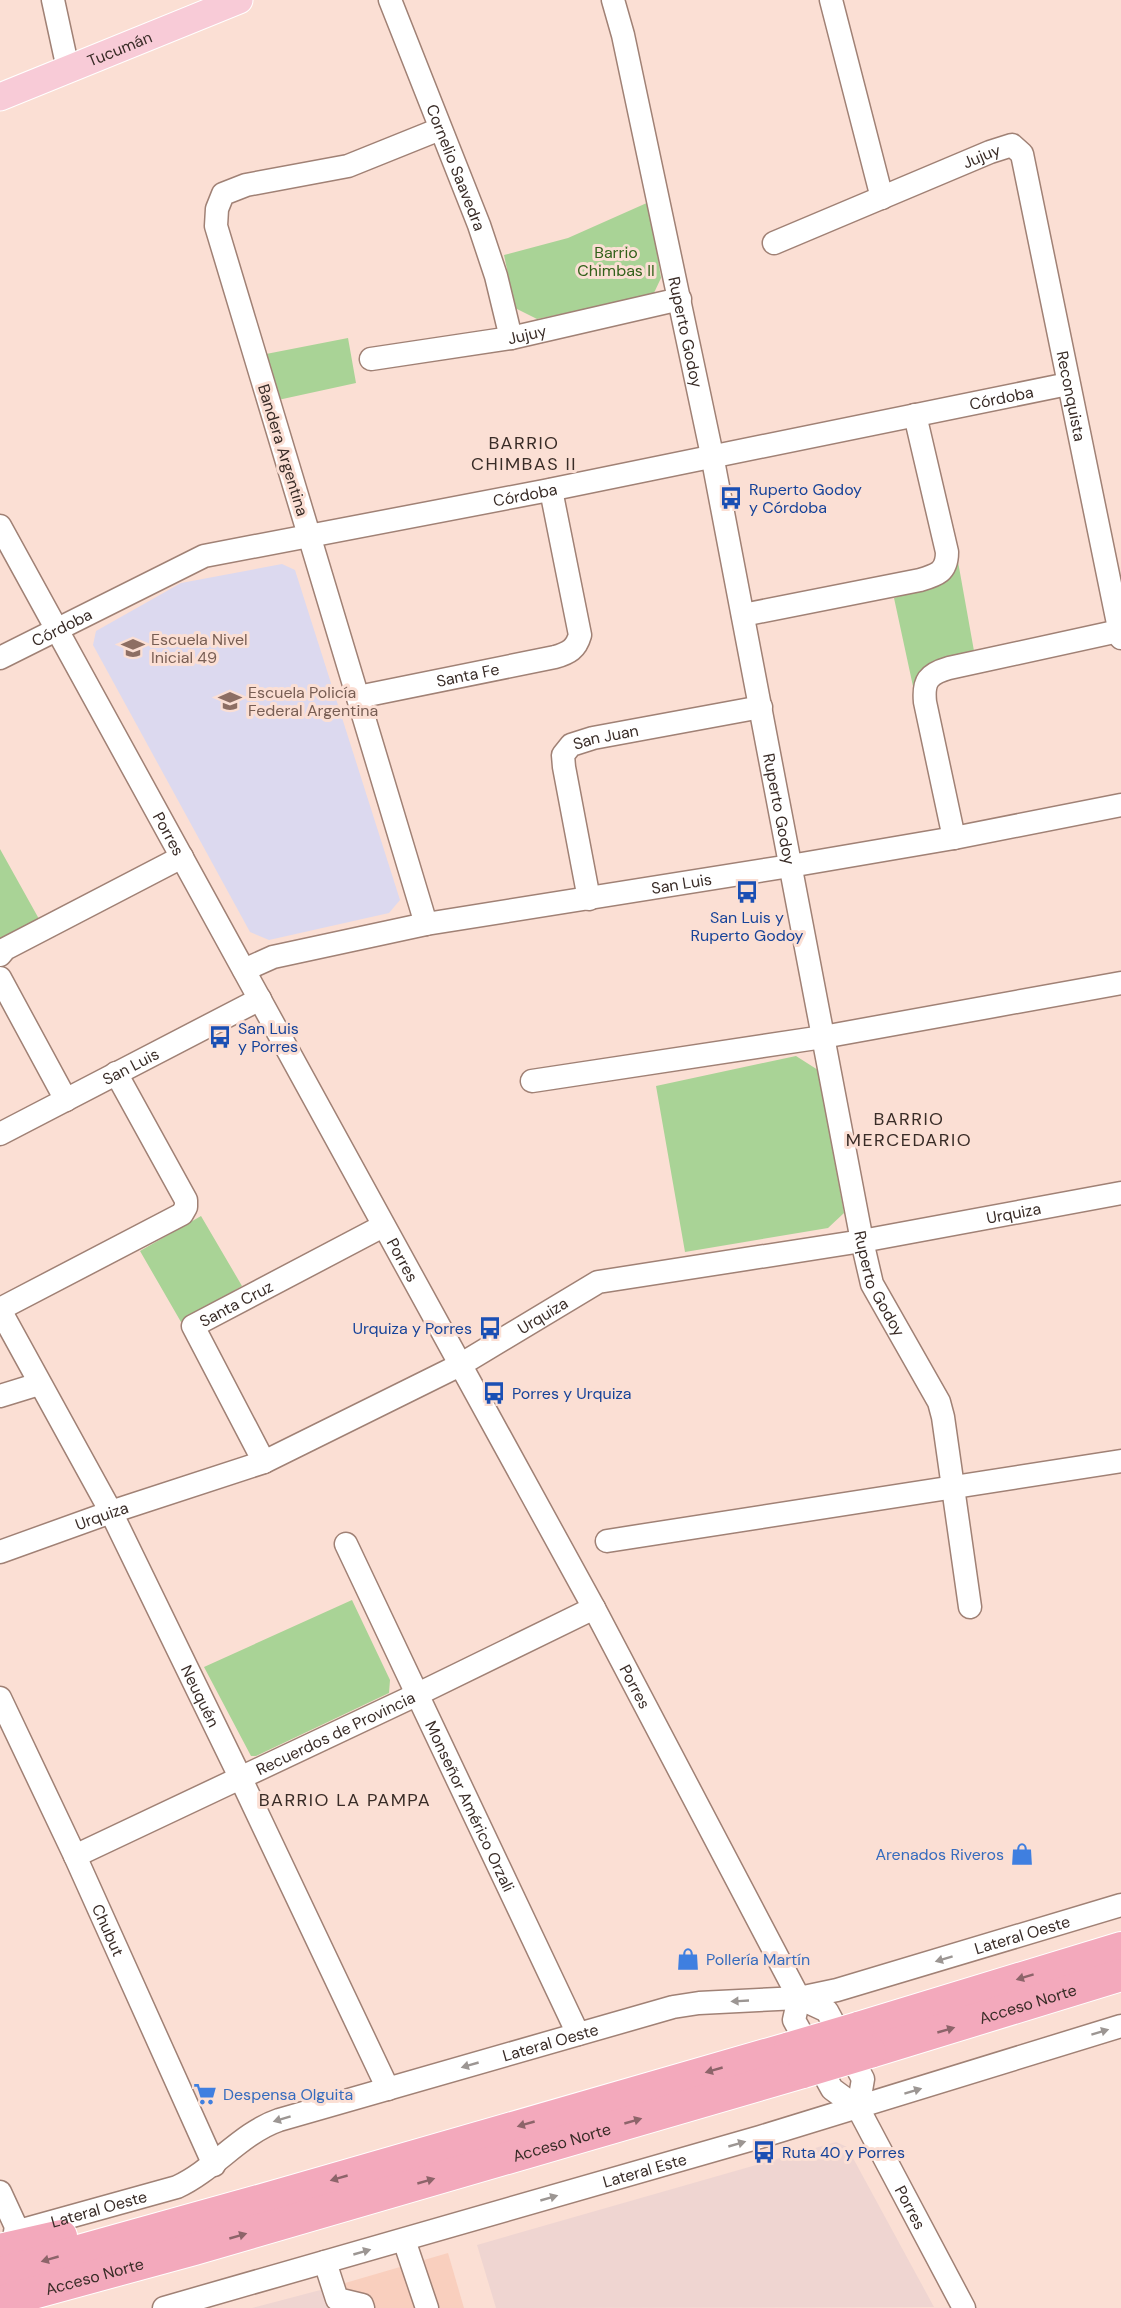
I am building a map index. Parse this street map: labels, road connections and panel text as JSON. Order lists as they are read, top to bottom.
{
  "streets": {
    "highway": ["Acceso Norte"],
    "main road": ["Tucumán"],
    "street": [
      "Jujuy",
      "Cornelio Saavedra",
      "Ruperto Godoy",
      "Reconquista",
      "Córdoba",
      "Bandera Argentina",
      "Santa Fe",
      "San Juan",
      "Porres",
      "San Luis",
      "Urquiza",
      "Santa Cruz",
      "Neuquén",
      "Recuerdos de Provincia",
      "Monseñor Américo Orzali",
      "Chubut",
      "Lateral Oeste",
      "Lateral Este"
    ]
  },
  "crossings": [
    ["Jujuy", "Cornelio Saavedra"],
    ["Jujuy", "Ruperto Godoy"],
    ["Jujuy", "Reconquista"],
    ["Cornelio Saavedra", "Bandera Argentina"],
    ["Ruperto Godoy", "Córdoba"],
    ["Ruperto Godoy", "San Juan"],
    ["Ruperto Godoy", "San Luis"],
    ["Ruperto Godoy", "Urquiza"],
    ["Reconquista", "Córdoba"],
    ["Córdoba", "Bandera Argentina"],
    ["Córdoba", "Santa Fe"],
    ["Córdoba", "Porres"],
    ["Bandera Argentina", "Santa Fe"],
    ["Bandera Argentina", "San Luis"],
    ["San Juan", "San Luis"],
    ["Porres", "San Luis"],
    ["Porres", "Urquiza"],
    ["Porres", "Santa Cruz"],
    ["Porres", "Recuerdos de Provincia"],
    ["Porres", "Lateral Oeste"],
    ["Porres", "Lateral Este"],
    ["Urquiza", "Santa Cruz"],
    ["Urquiza", "Neuquén"],
    ["Neuquén", "Recuerdos de Provincia"],
    ["Neuquén", "Lateral Oeste"],
    ["Recuerdos de Provincia", "Monseñor Américo Orzali"],
    ["Recuerdos de Provincia", "Chubut"],
    ["Monseñor Américo Orzali", "Lateral Oeste"],
    ["Chubut", "Lateral Oeste"]
  ],
  "one_way": ["Lateral Oeste", "Lateral Este"],
  "districts": ["BARRIO CHIMBAS II", "BARRIO MERCEDARIO", "BARRIO LA PAMPA"],
  "parks": ["Barrio Chimbas II"],
  "places": {
    "bus stop": [
      "Ruperto Godoy y Córdoba",
      "San Luis y Ruperto Godoy",
      "San Luis y Porres",
      "Urquiza y Porres",
      "Porres y Urquiza",
      "Ruta 40 y Porres"
    ],
    "school or university": ["Escuela Nivel Inicial 49", "Escuela Policía Federal Argentina"],
    "shop": ["Arenados Riveros", "Pollería Martín"],
    "supermarket": ["Despensa Olguita"]
  }
}
